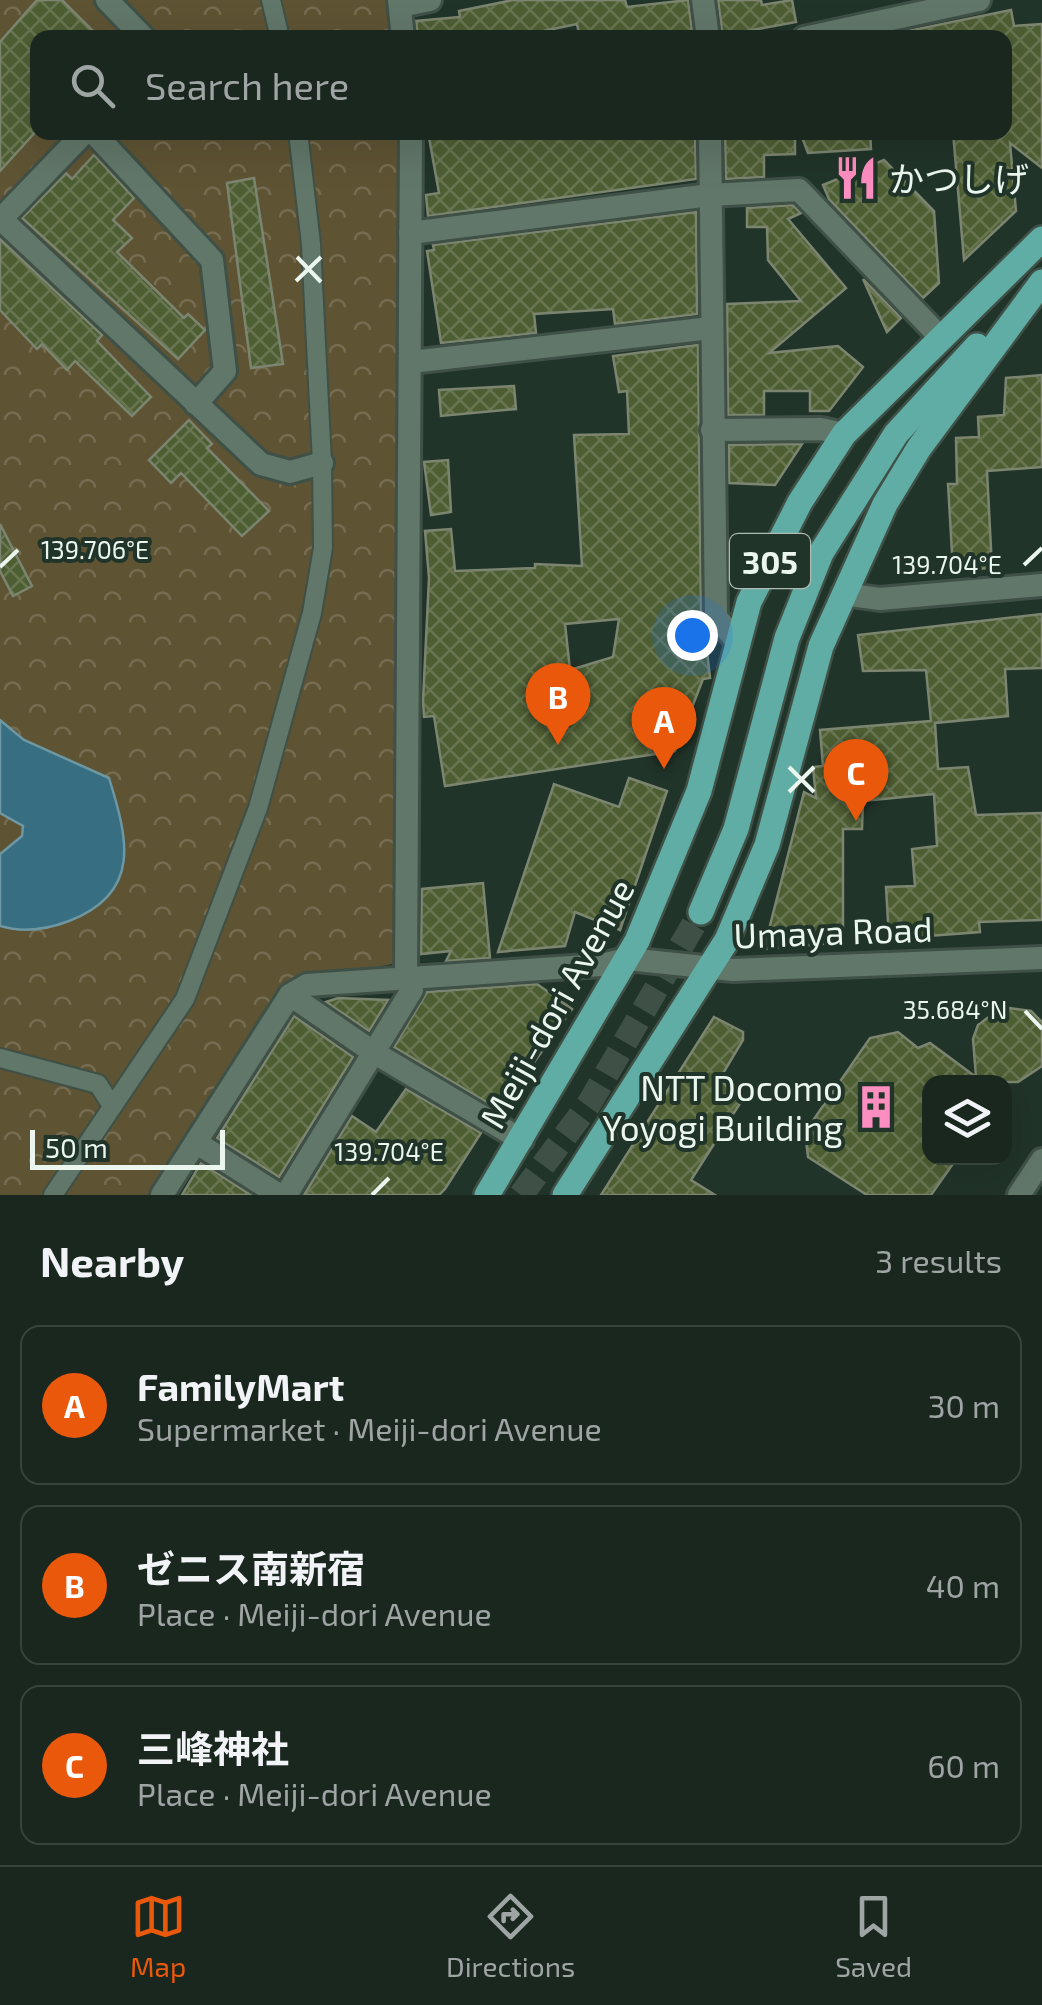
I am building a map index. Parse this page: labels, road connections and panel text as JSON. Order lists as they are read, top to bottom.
{
  "streets": {
    "main road": ["305", "Meiji-dori Avenue"],
    "street": ["Umaya Road"]
  },
  "crossings": [
    ["305", "Umaya Road"],
    ["Umaya Road", "Meiji-dori Avenue"]
  ],
  "places": {
    "restaurant": ["かつしげ"],
    "building": ["NTT Docomo Yoyogi Building"]
  },
  "scale_bar": "50 m",
  "page": {
    "search": "Search here",
    "pins": ["B", "A", "C"],
    "scale": "50 m",
    "heading": ["Nearby", "3 results"],
    "list": [
      {
        "mark": "A",
        "name": "FamilyMart",
        "note": "Supermarket · Meiji-dori Avenue",
        "value": "30 m"
      },
      {
        "mark": "B",
        "name": "ゼニス南新宿",
        "note": "Place · Meiji-dori Avenue",
        "value": "40 m"
      },
      {
        "mark": "C",
        "name": "三峰神社",
        "note": "Place · Meiji-dori Avenue",
        "value": "60 m"
      }
    ],
    "nav": ["Map", "Directions", "Saved"]
  },
  "coordinates": ["139.706°E", "139.704°E", "35.684°N"]
}
